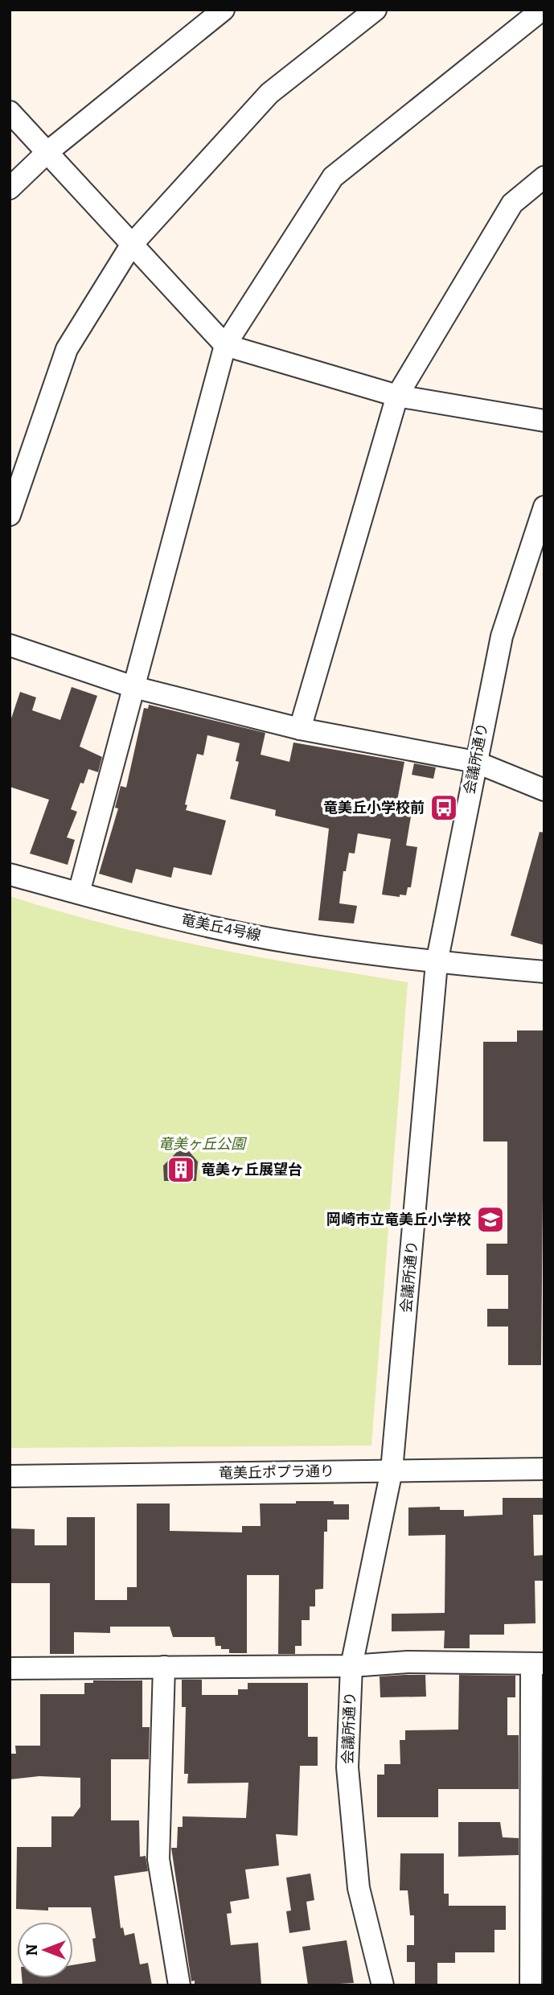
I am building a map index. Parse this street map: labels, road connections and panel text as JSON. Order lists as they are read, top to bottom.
{
  "streets": {
    "street": ["会議所通り", "竜美丘4号線", "竜美丘ポプラ通り"]
  },
  "crossings": [
    ["会議所通り", "竜美丘4号線"],
    ["会議所通り", "竜美丘ポプラ通り"]
  ],
  "parks": ["竜美ヶ丘公園"],
  "places": {
    "bus stop": ["竜美丘小学校前"],
    "building": ["竜美ヶ丘展望台"],
    "school or university": ["岡崎市立竜美丘小学校"]
  },
  "north": "left"
}
